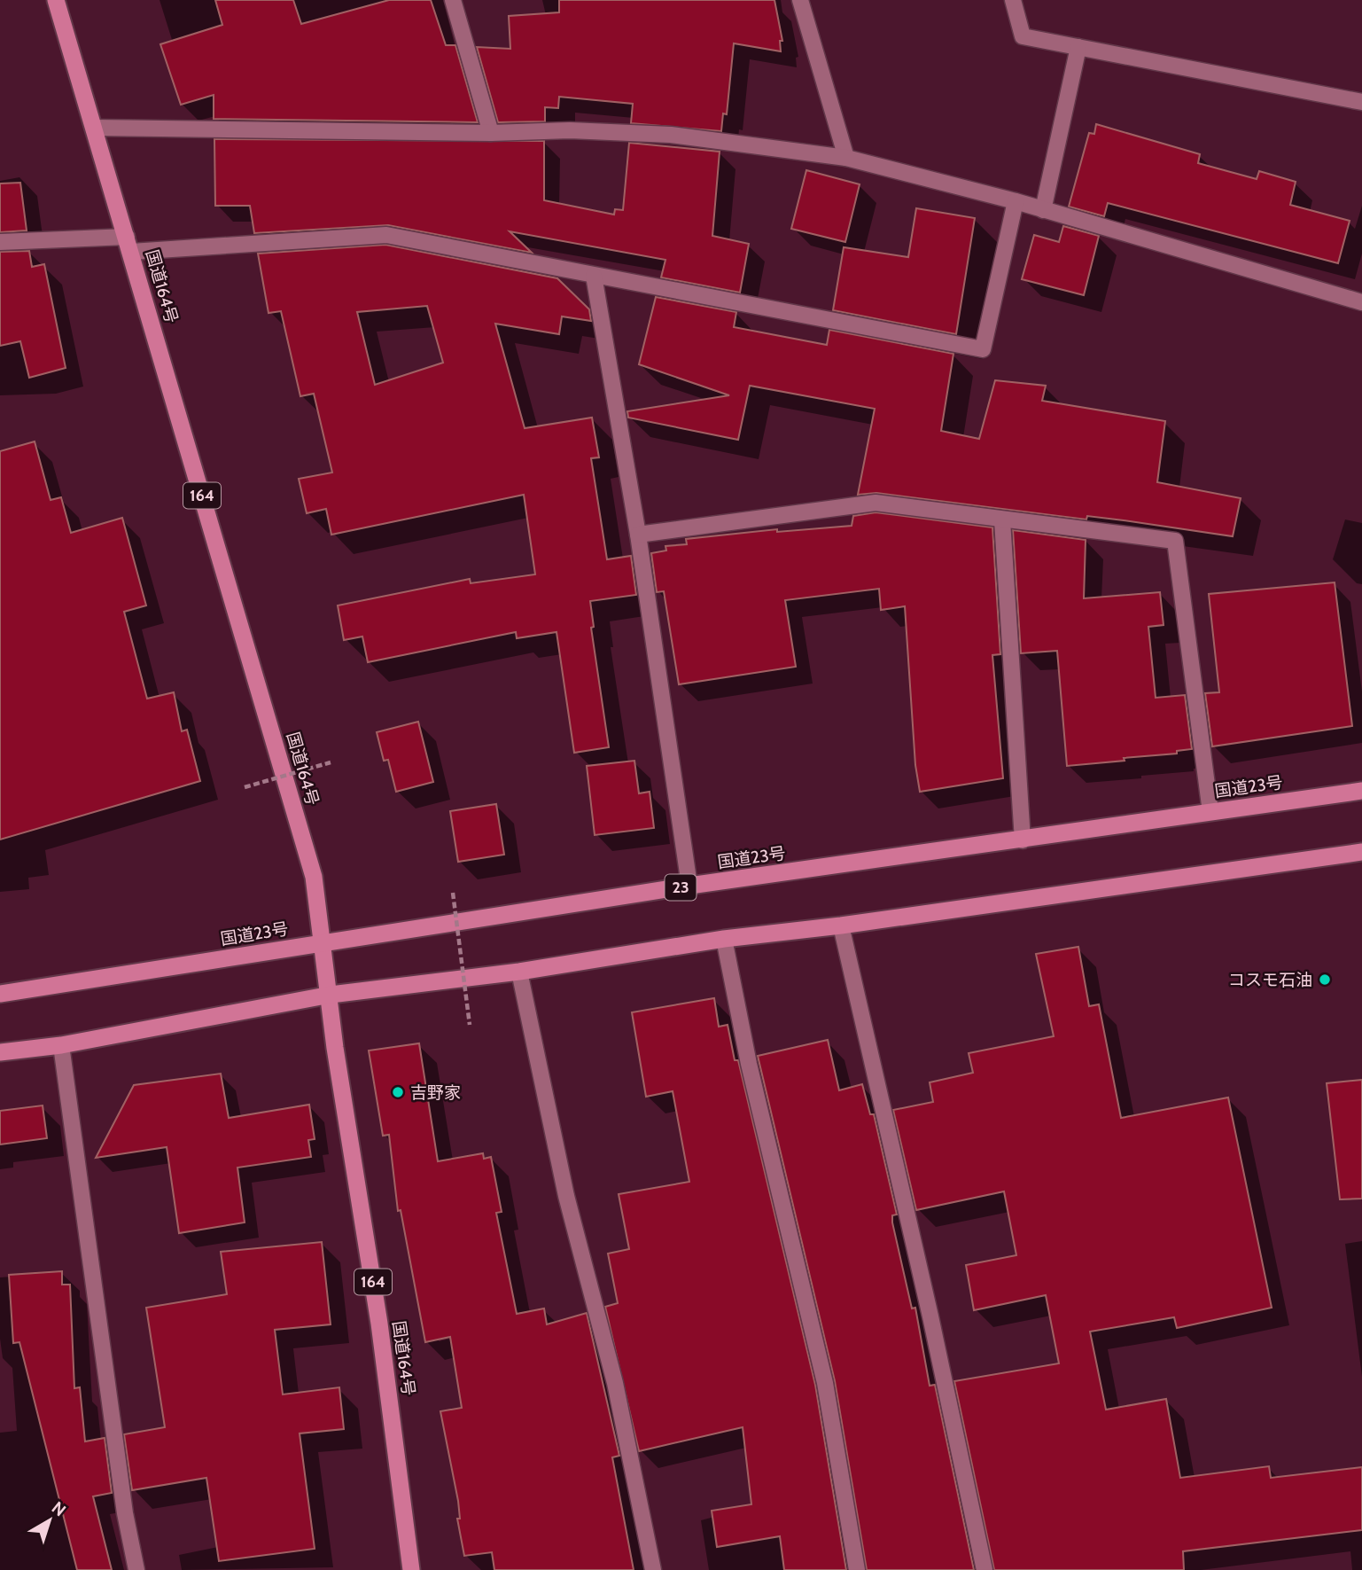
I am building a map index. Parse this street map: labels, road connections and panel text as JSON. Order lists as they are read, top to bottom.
{
  "streets": {
    "highway": [
      "国道164号",
      "164",
      "国道23号",
      "23"
    ]
  },
  "crossings": [
    ["国道164号", "国道23号"]
  ],
  "places": ["コスモ石油", "吉野家"],
  "north": "top right"
}
